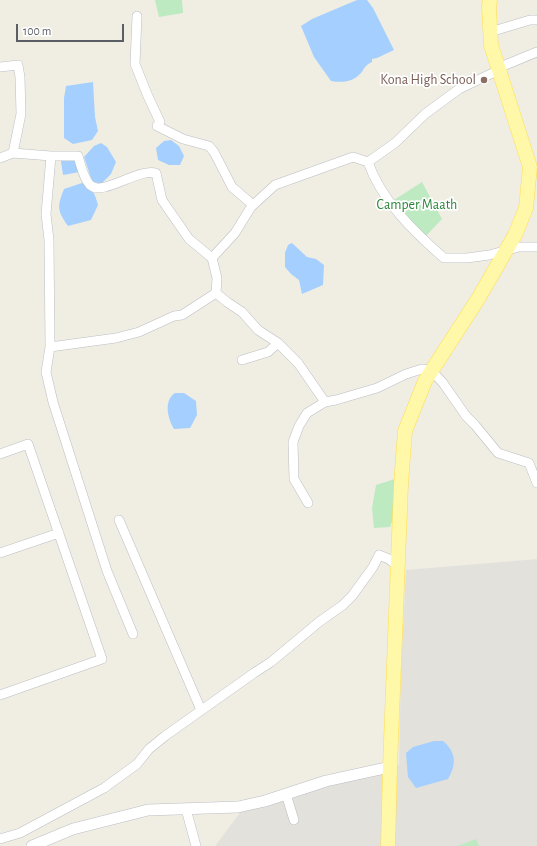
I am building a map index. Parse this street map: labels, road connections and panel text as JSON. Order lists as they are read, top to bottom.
{
  "parks": ["Camper Maath"],
  "places": ["Kona High School"],
  "scale_bar": "100 m"
}
